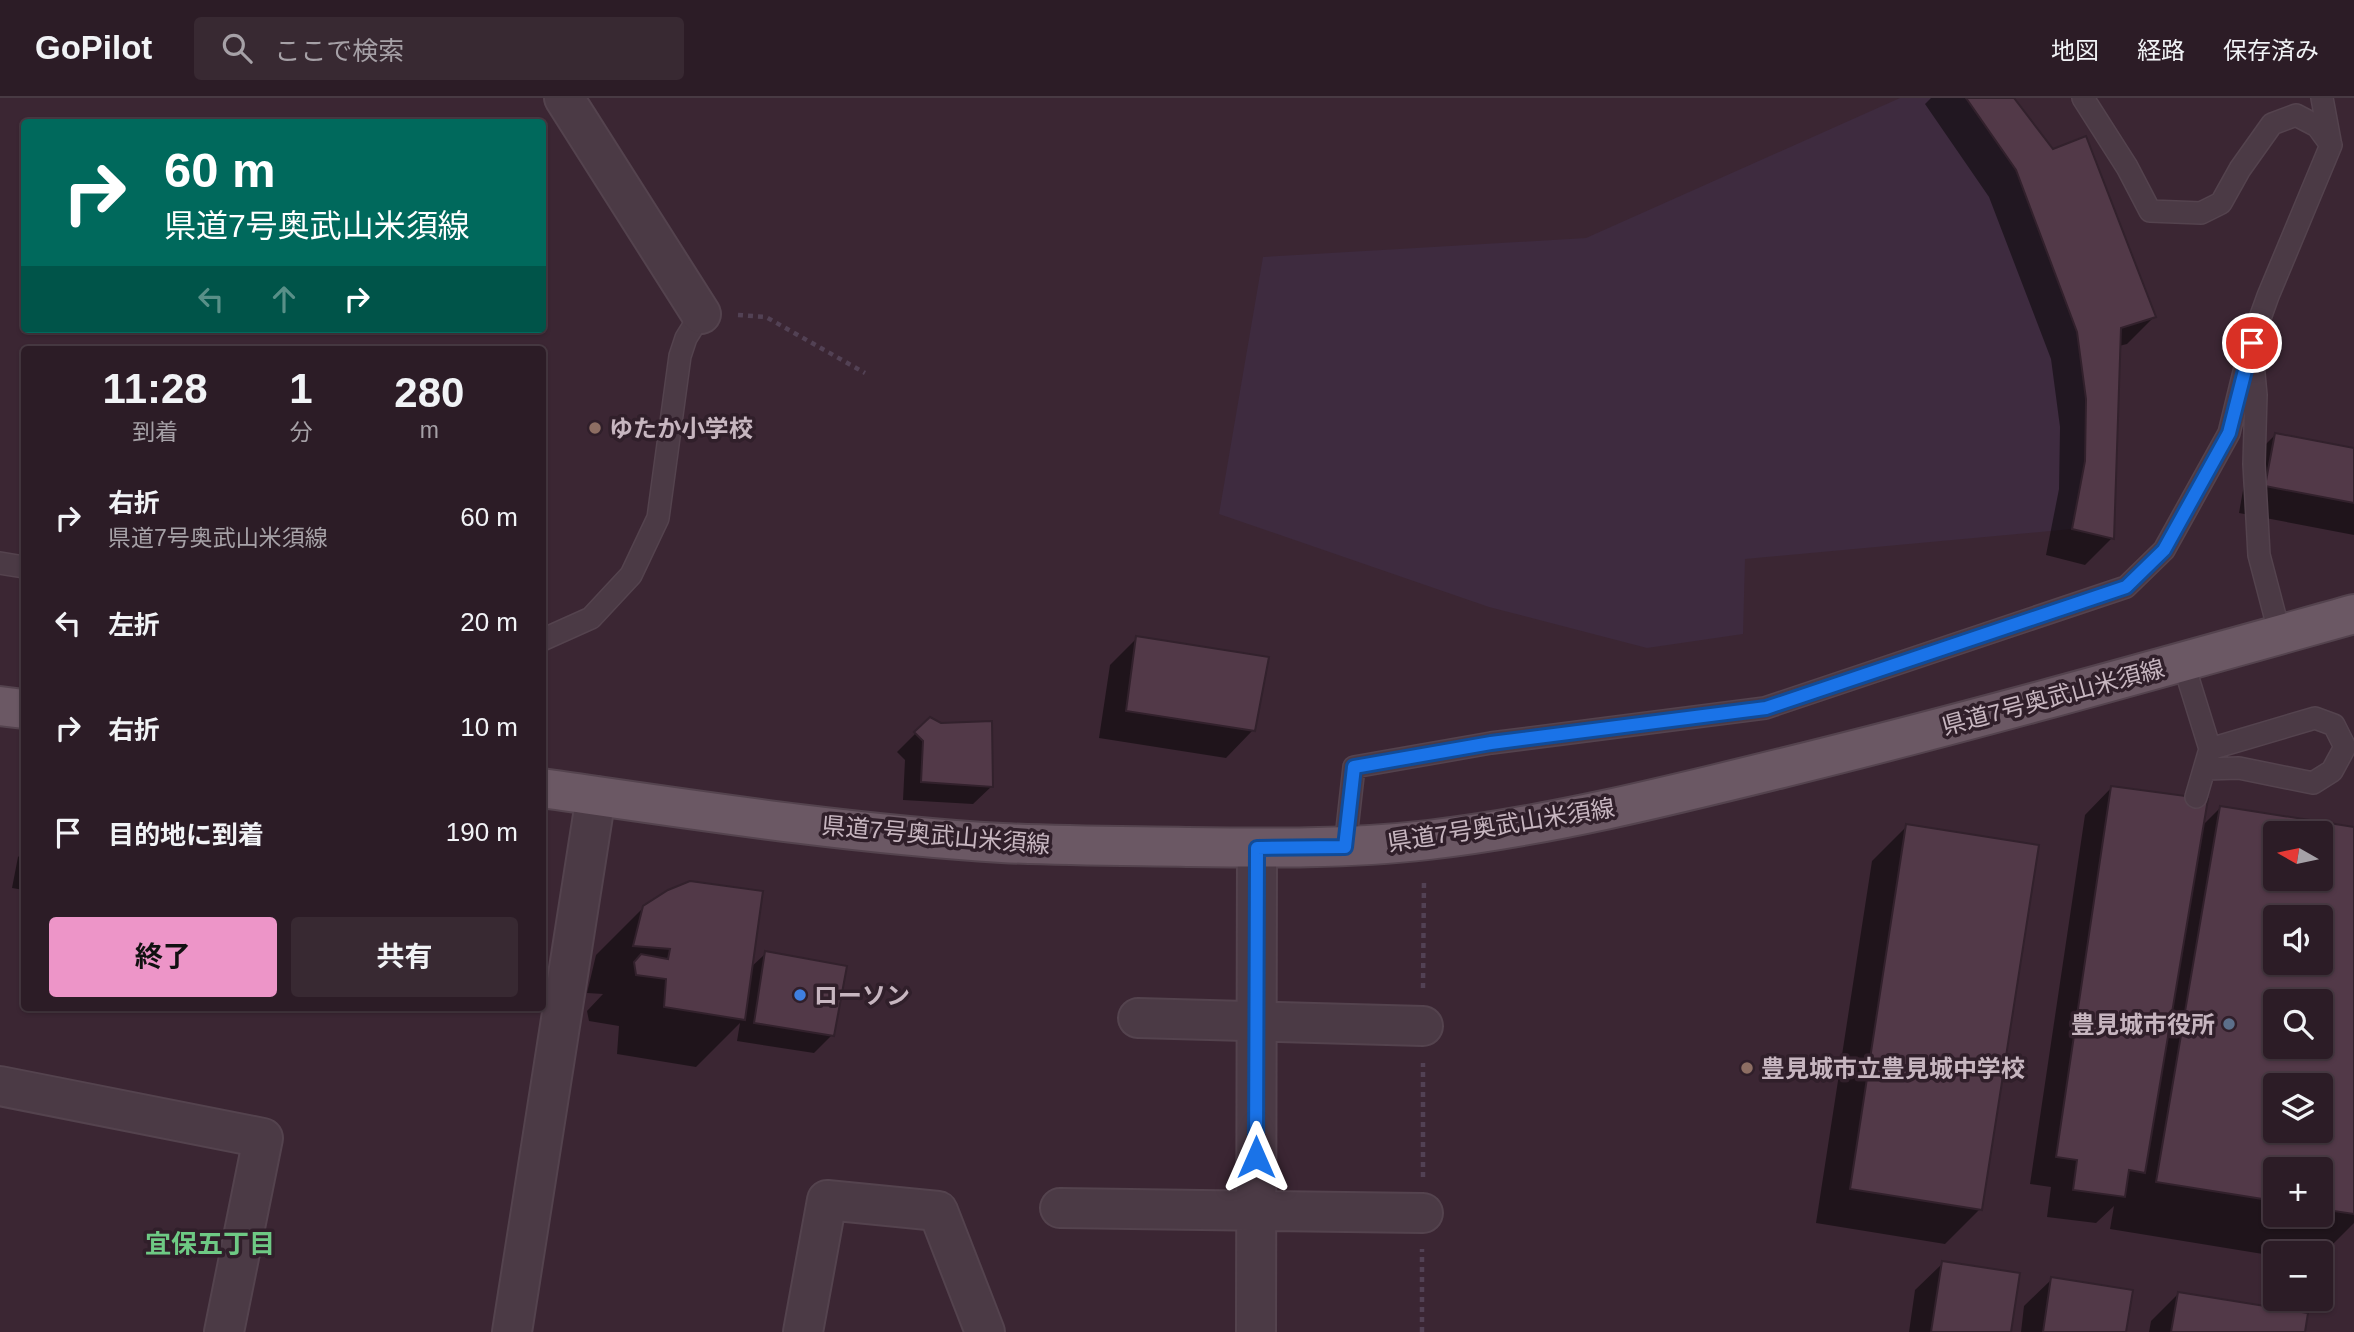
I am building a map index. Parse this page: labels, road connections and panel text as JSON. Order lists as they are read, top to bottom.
{
  "streets": {
    "main road": ["県道7号奥武山米須線"]
  },
  "districts": ["宜保五丁目"],
  "places": [
    "ゆたか小学校",
    "ローソン",
    "豊見城市役所",
    "豊見城市立豊見城中学校"
  ],
  "north": "left",
  "page": {
    "header": "GoPilot",
    "search": "ここで検索",
    "nav": ["地図", "経路", "保存済み"],
    "turn": ["60 m", "県道7号奥武山米須線"],
    "eta": [
      "11:28",
      "到着",
      "1",
      "分",
      "280",
      "m"
    ],
    "list": [
      {
        "name": "右折",
        "note": "県道7号奥武山米須線",
        "value": "60 m"
      },
      {
        "name": "左折",
        "value": "20 m"
      },
      {
        "name": "右折",
        "value": "10 m"
      },
      {
        "name": "目的地に到着",
        "value": "190 m"
      }
    ],
    "map_buttons": ["+", "−"],
    "buttons": ["終了", "共有"]
  }
}
